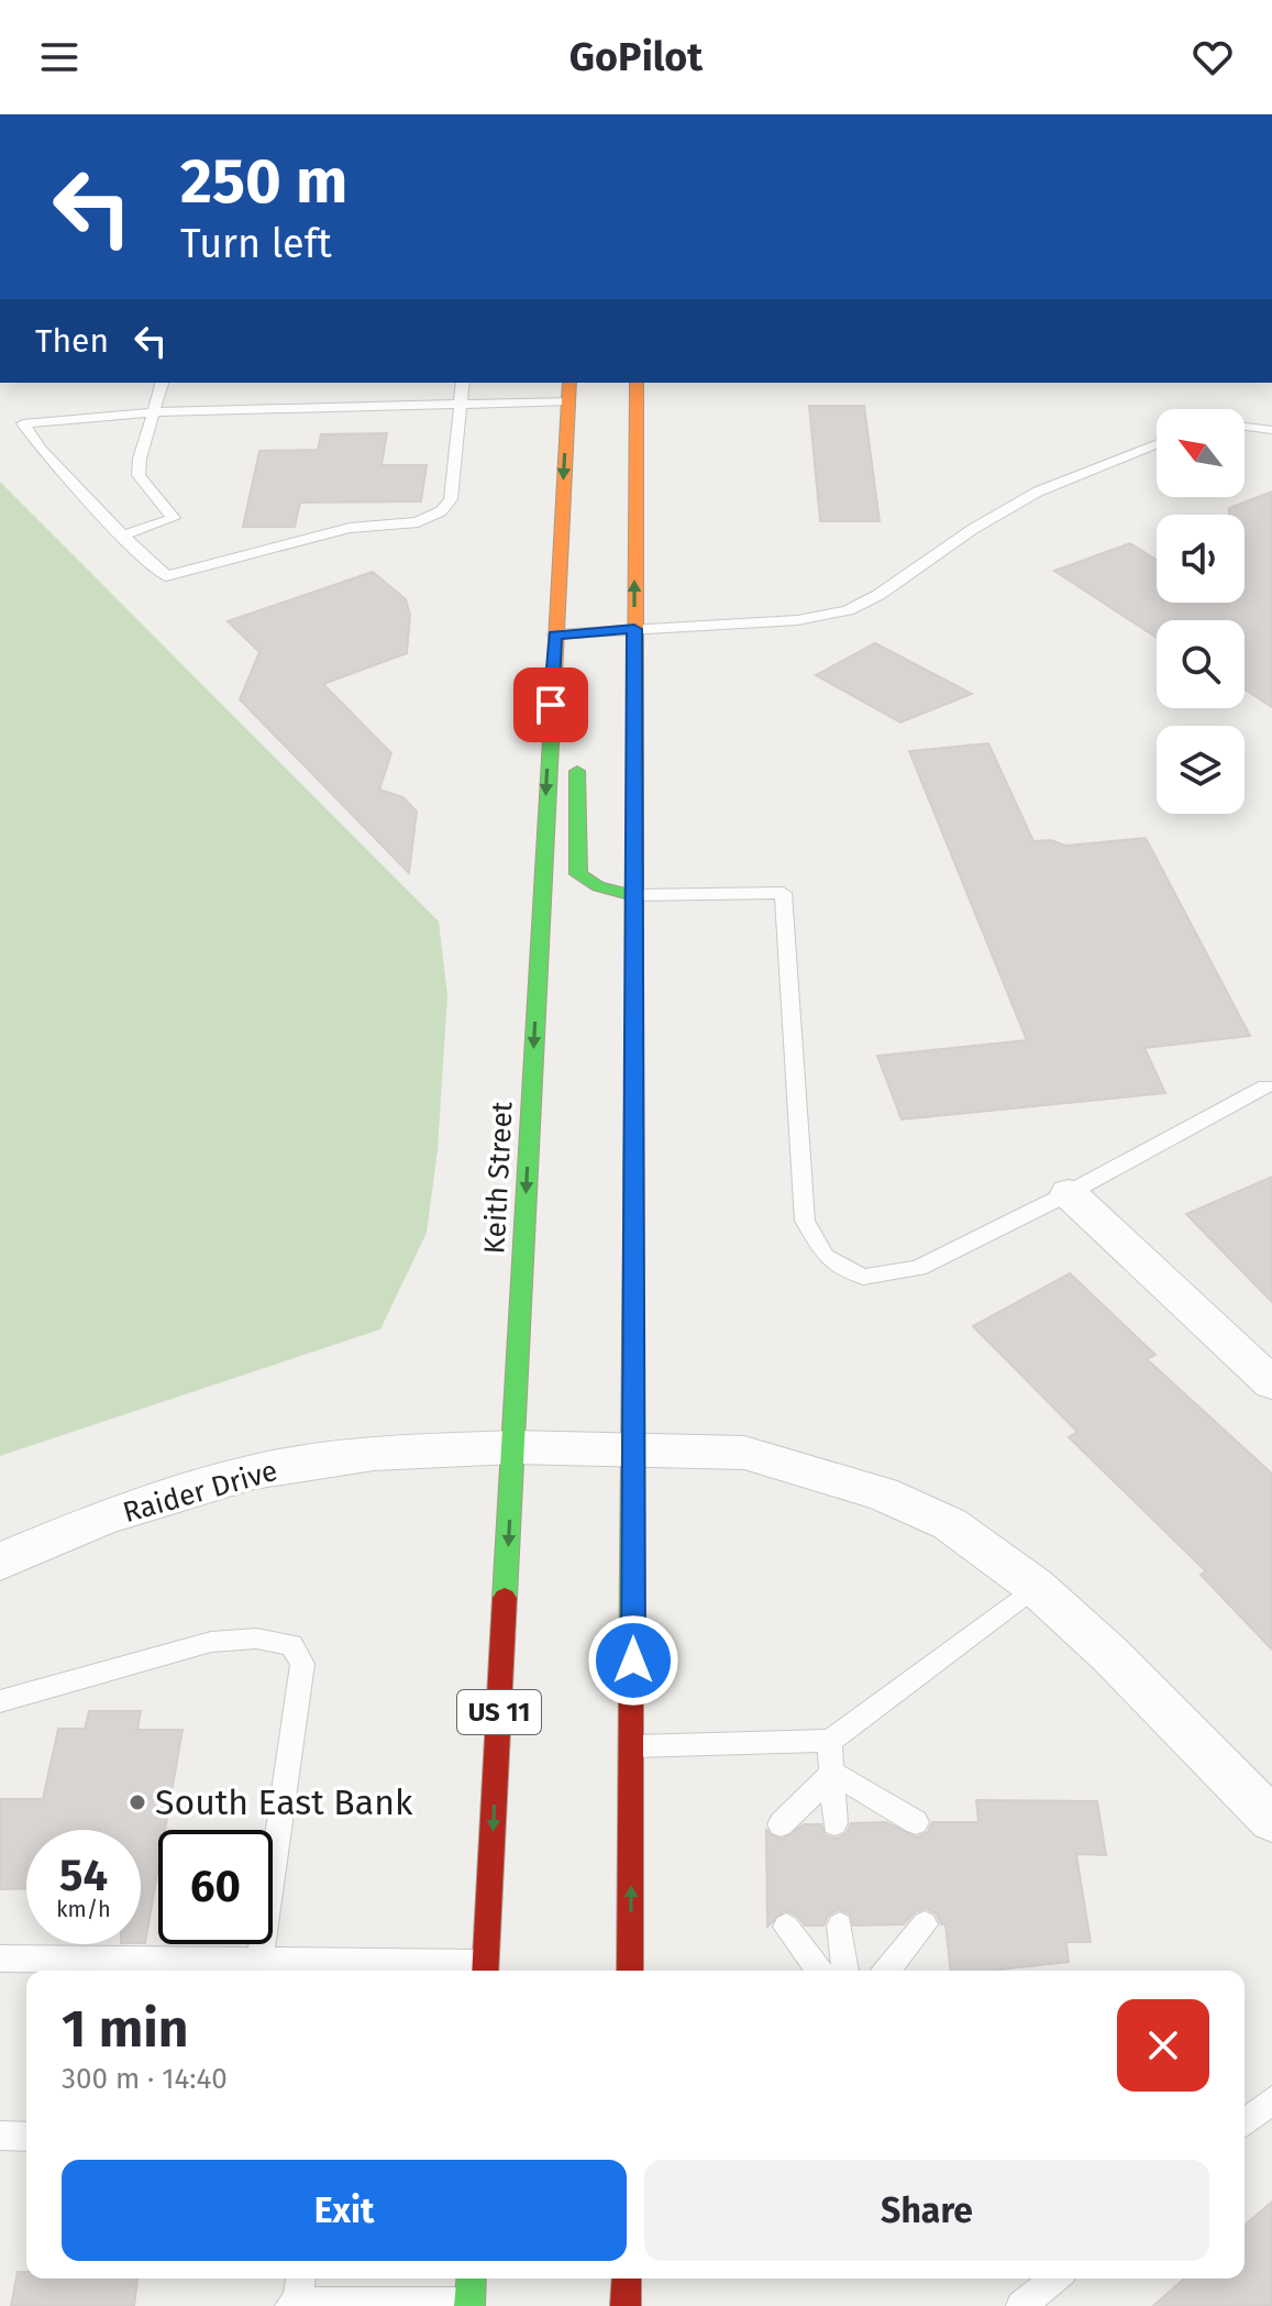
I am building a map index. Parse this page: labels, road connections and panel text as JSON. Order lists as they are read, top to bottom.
{
  "streets": {
    "main road": ["Keith Street", "US 11"],
    "street": ["Raider Drive"]
  },
  "crossings": [
    ["Keith Street", "Raider Drive"]
  ],
  "places": ["South East Bank"],
  "north": "top left",
  "page": {
    "header": "GoPilot",
    "turn": ["250 m", "Turn left"],
    "then": "Then",
    "speed": "54 km/h",
    "limit": "60",
    "heading": ["1 min", "300 m · 14:40"],
    "buttons": ["Exit", "Share"]
  }
}
